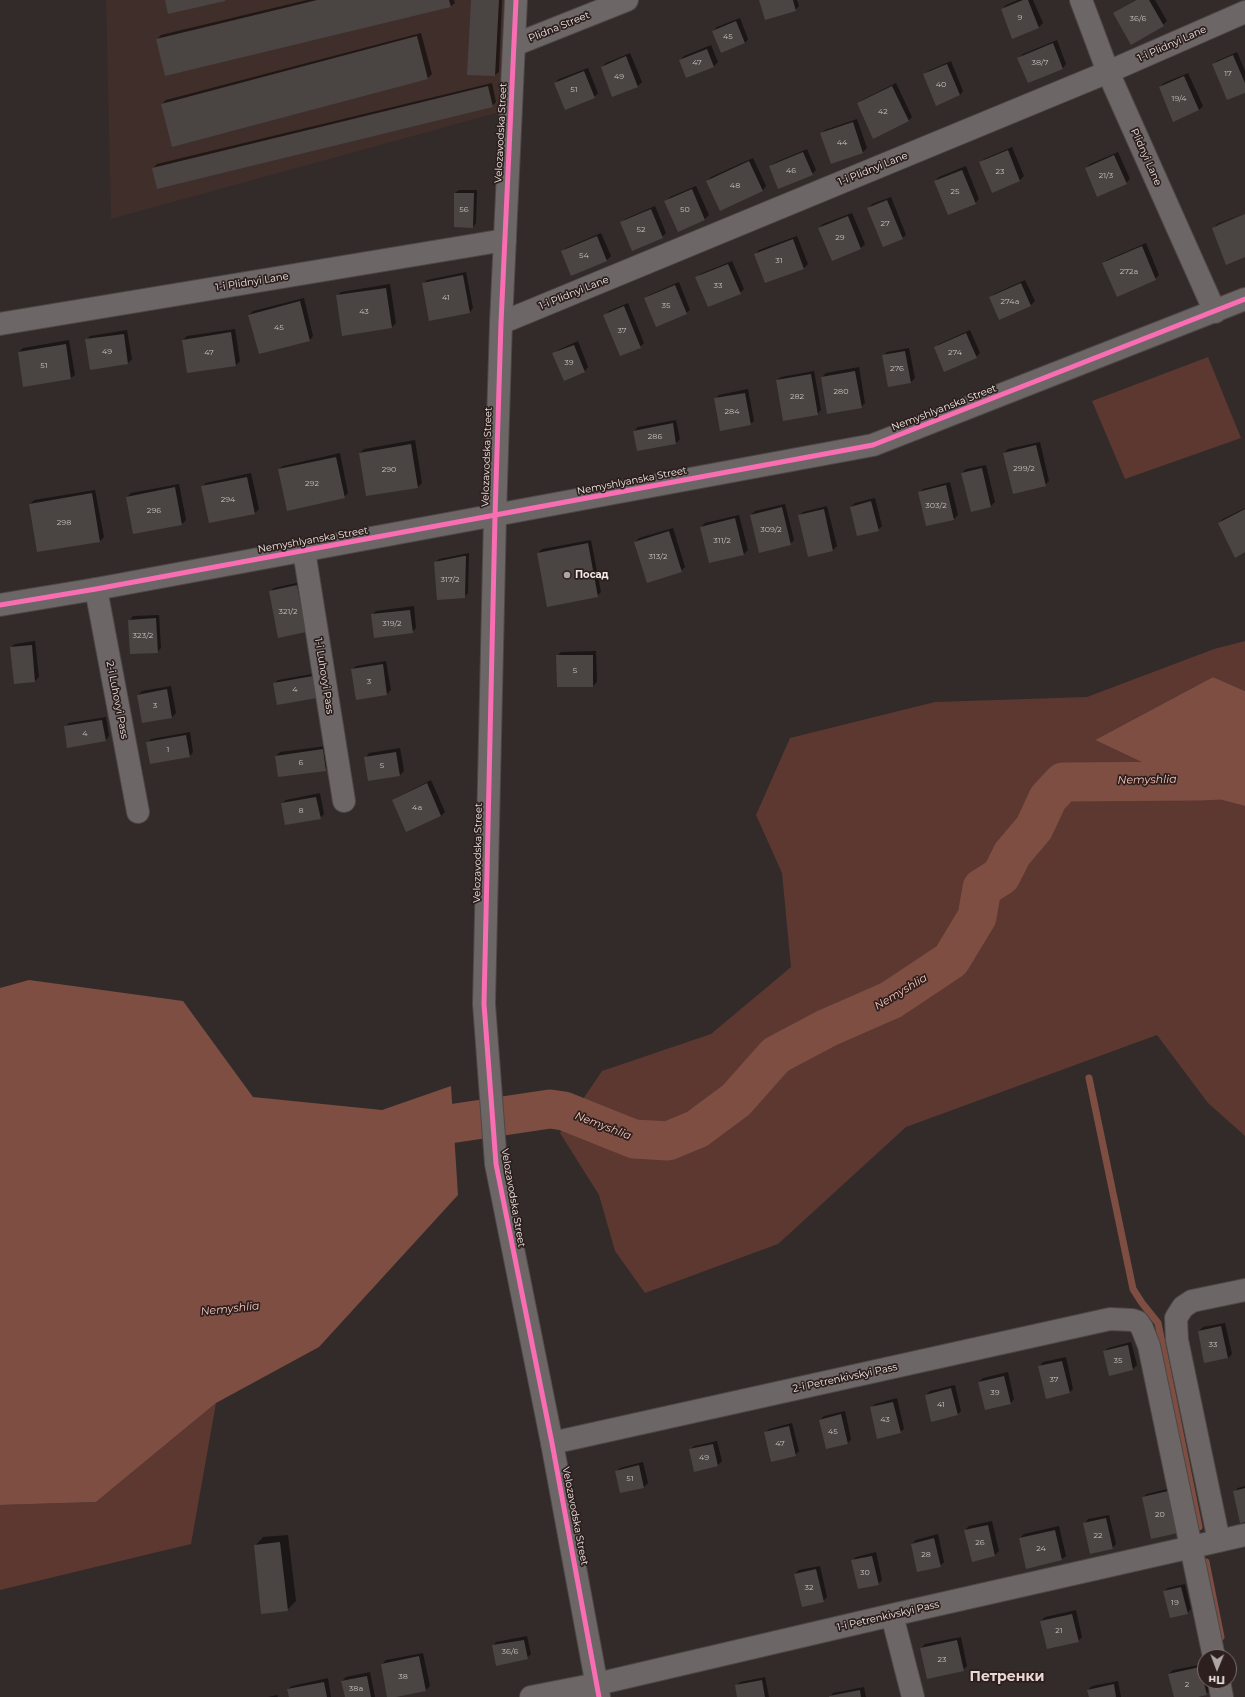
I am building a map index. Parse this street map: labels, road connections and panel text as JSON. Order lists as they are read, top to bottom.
{
  "streets": {
    "street": [
      "Plidna Street",
      "1-i Plidnyi Lane",
      "Velozavodska Street",
      "Plidnyi Lane",
      "Nemyshlyanska Street",
      "1-i Luhovyi Pass",
      "2-i Luhovyi Pass",
      "2-i Petrenkivskyi Pass",
      "1-i Petrenkivskyi Pass"
    ]
  },
  "crossings": [
    ["Plidna Street", "Velozavodska Street"],
    ["1-i Plidnyi Lane", "Velozavodska Street"],
    ["1-i Plidnyi Lane", "Plidnyi Lane"],
    ["Velozavodska Street", "Nemyshlyanska Street"],
    ["Velozavodska Street", "2-i Petrenkivskyi Pass"],
    ["Velozavodska Street", "1-i Petrenkivskyi Pass"],
    ["Plidnyi Lane", "Nemyshlyanska Street"],
    ["Nemyshlyanska Street", "1-i Luhovyi Pass"],
    ["Nemyshlyanska Street", "2-i Luhovyi Pass"]
  ],
  "districts": ["Петренки"],
  "water": ["Nemyshlia"],
  "places": ["Посад"],
  "house_numbers": [
    "9",
    "36/6",
    "45",
    "47",
    "38/7",
    "17",
    "49",
    "40",
    "51",
    "19/4",
    "42",
    "44",
    "46",
    "23",
    "21/3",
    "48",
    "25",
    "56",
    "50",
    "27",
    "52",
    "29",
    "54",
    "31",
    "272а",
    "33",
    "41",
    "274а",
    "35",
    "43",
    "45",
    "37",
    "49",
    "47",
    "274",
    "39",
    "51",
    "276",
    "280",
    "282",
    "284",
    "286",
    "299/2",
    "290",
    "292",
    "294",
    "303/2",
    "296",
    "298",
    "309/2",
    "311/2",
    "313/2",
    "317/2",
    "321/2",
    "319/2",
    "323/2",
    "5",
    "3",
    "4",
    "3",
    "4",
    "1",
    "6",
    "5",
    "4а",
    "8",
    "33",
    "35",
    "37",
    "39",
    "41",
    "43",
    "45",
    "47",
    "49",
    "51",
    "20",
    "22",
    "26",
    "24",
    "28",
    "30",
    "32",
    "19",
    "21",
    "36/6",
    "23",
    "38",
    "2",
    "38а"
  ],
  "north": "bottom"
}
